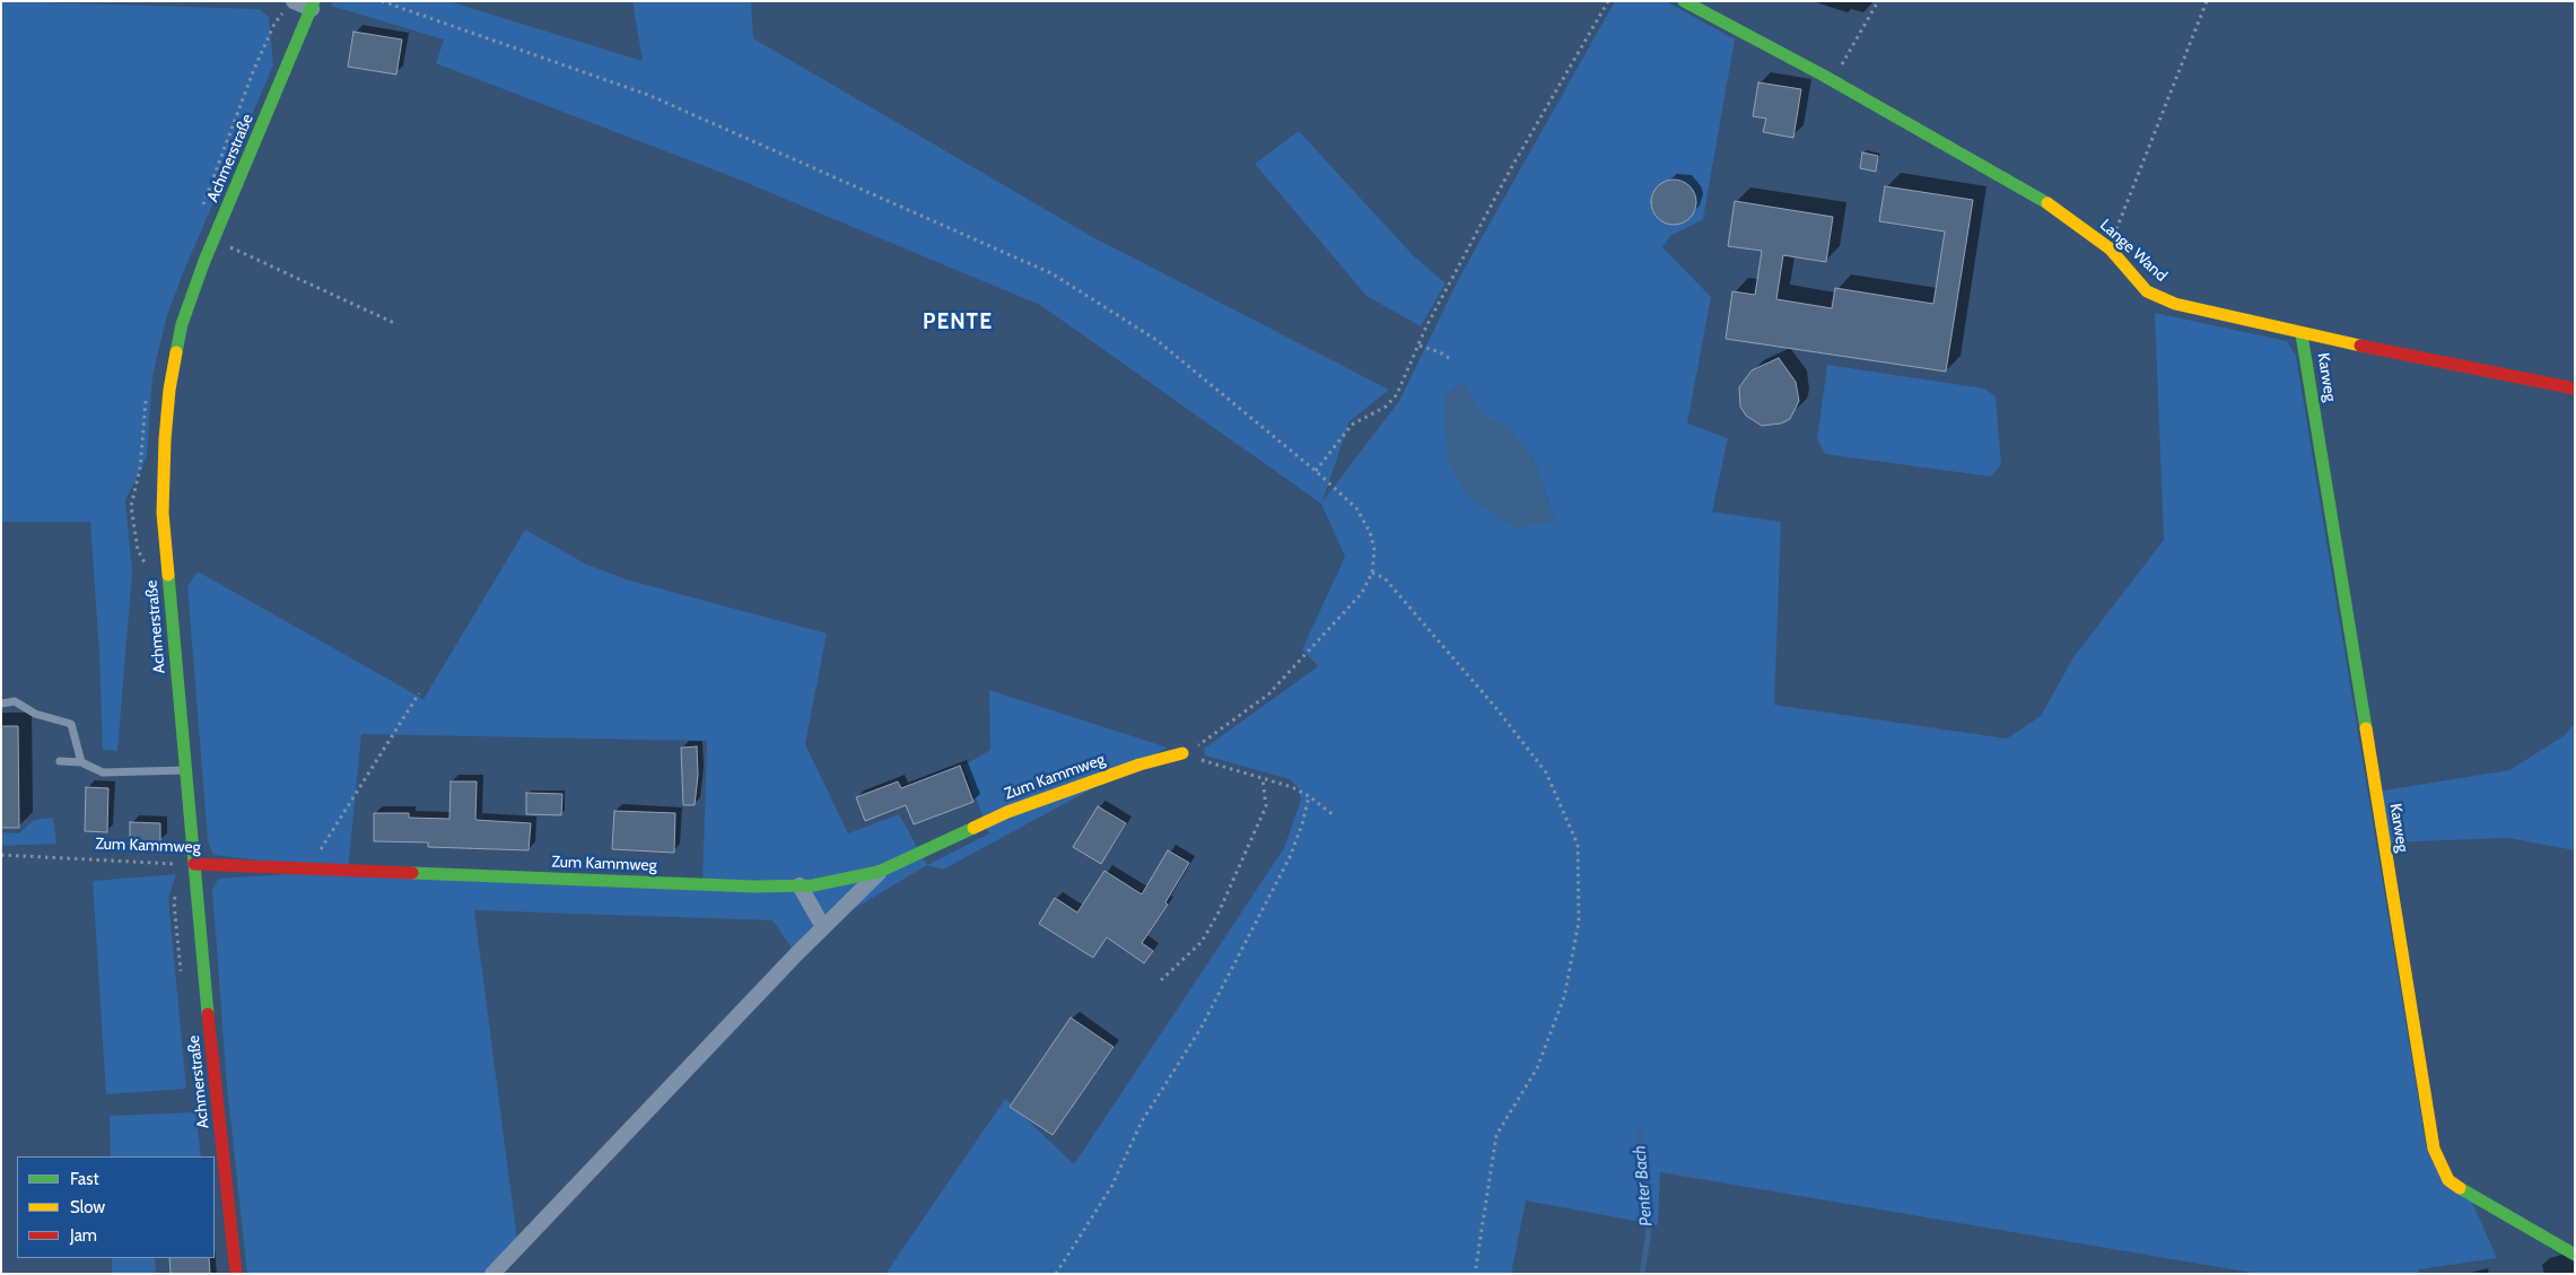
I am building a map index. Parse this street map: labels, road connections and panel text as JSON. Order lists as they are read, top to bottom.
{
  "streets": {
    "street": [
      "Achmerstraße",
      "Lange Wand",
      "Karweg",
      "Zum Kammweg"
    ]
  },
  "crossings": [
    ["Achmerstraße", "Zum Kammweg"],
    ["Lange Wand", "Karweg"]
  ],
  "districts": ["PENTE"],
  "water": ["Penter Bach"],
  "legend": ["Fast", "Slow", "Jam"]
}
